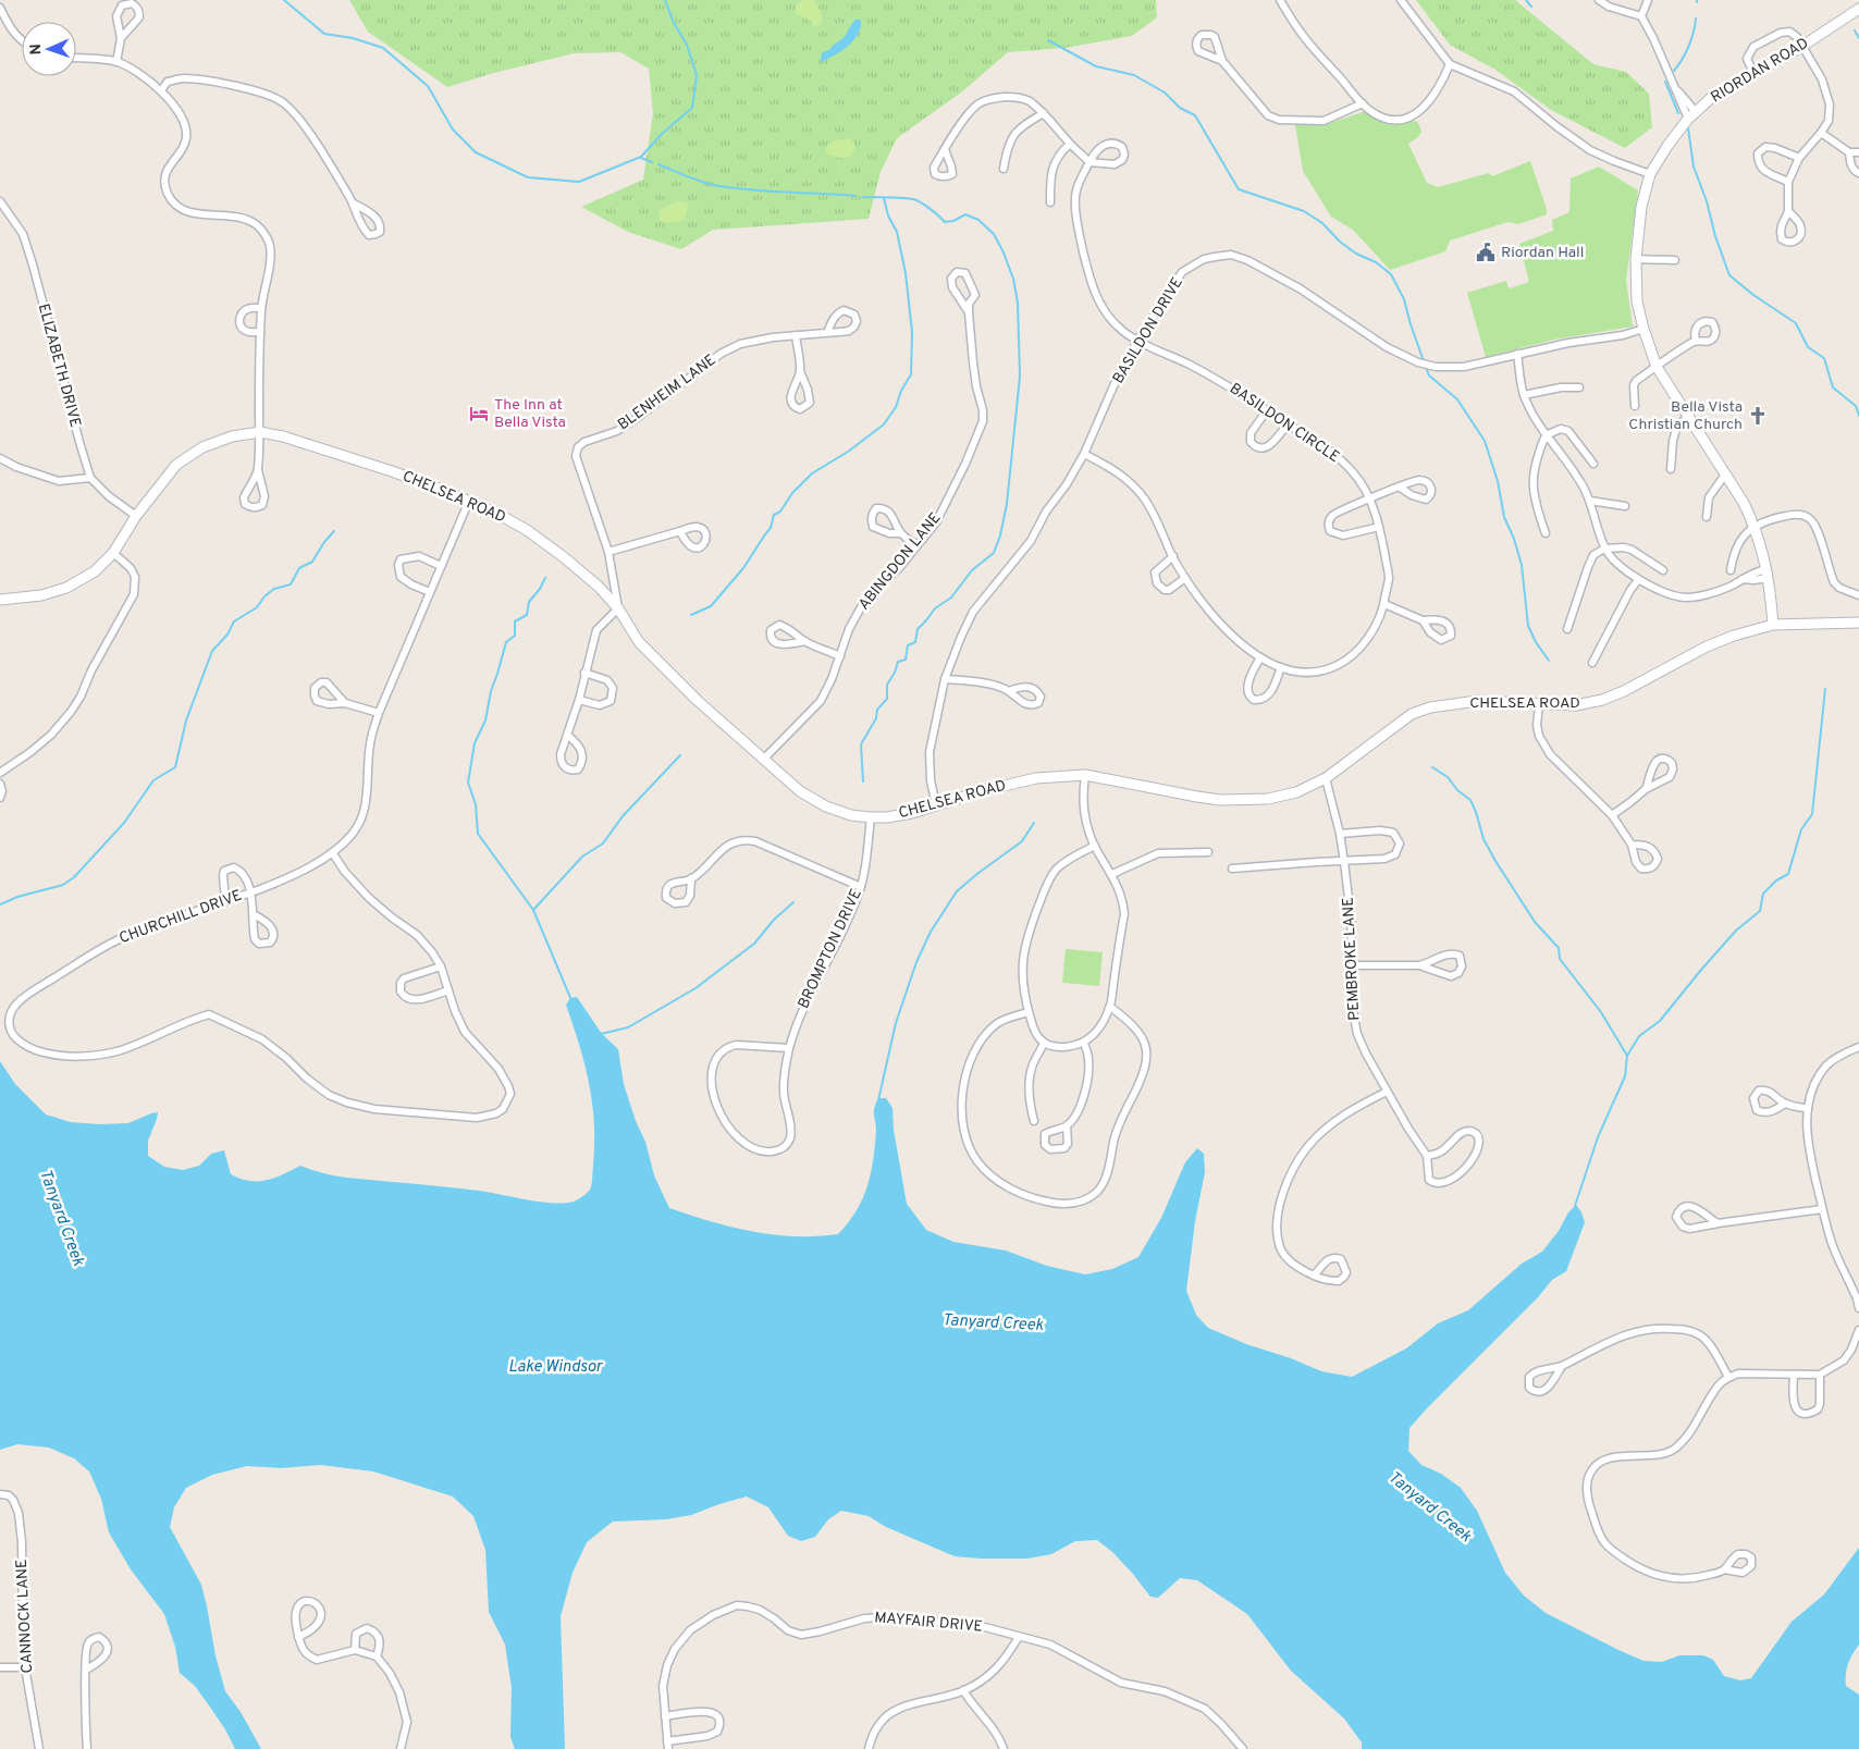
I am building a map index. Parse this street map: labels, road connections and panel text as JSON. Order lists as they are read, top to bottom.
{
  "streets": {
    "street": [
      "RIORDAN ROAD",
      "BASILDON DRIVE",
      "ELIZABETH DRIVE",
      "BLENHEIM LANE",
      "BASILDON CIRCLE",
      "CHELSEA ROAD",
      "ABINGDON LANE",
      "CHURCHILL DRIVE",
      "BROMPTON DRIVE",
      "PEMBROKE LANE",
      "CANNOCK LANE",
      "MAYFAIR DRIVE"
    ]
  },
  "crossings": [
    ["RIORDAN ROAD", "BASILDON DRIVE"],
    ["RIORDAN ROAD", "CHELSEA ROAD"],
    ["BASILDON DRIVE", "BASILDON CIRCLE"],
    ["BASILDON DRIVE", "CHELSEA ROAD"],
    ["BLENHEIM LANE", "CHELSEA ROAD"],
    ["CHELSEA ROAD", "ABINGDON LANE"],
    ["CHELSEA ROAD", "CHURCHILL DRIVE"],
    ["CHELSEA ROAD", "BROMPTON DRIVE"],
    ["CHELSEA ROAD", "PEMBROKE LANE"]
  ],
  "water": ["Tanyard Creek", "Lake Windsor"],
  "places": {
    "public building": ["Riordan Hall"],
    "hotel": ["The Inn at Bella Vista"],
    "church": ["Bella Vista Christian Church"]
  },
  "north": "left"
}
